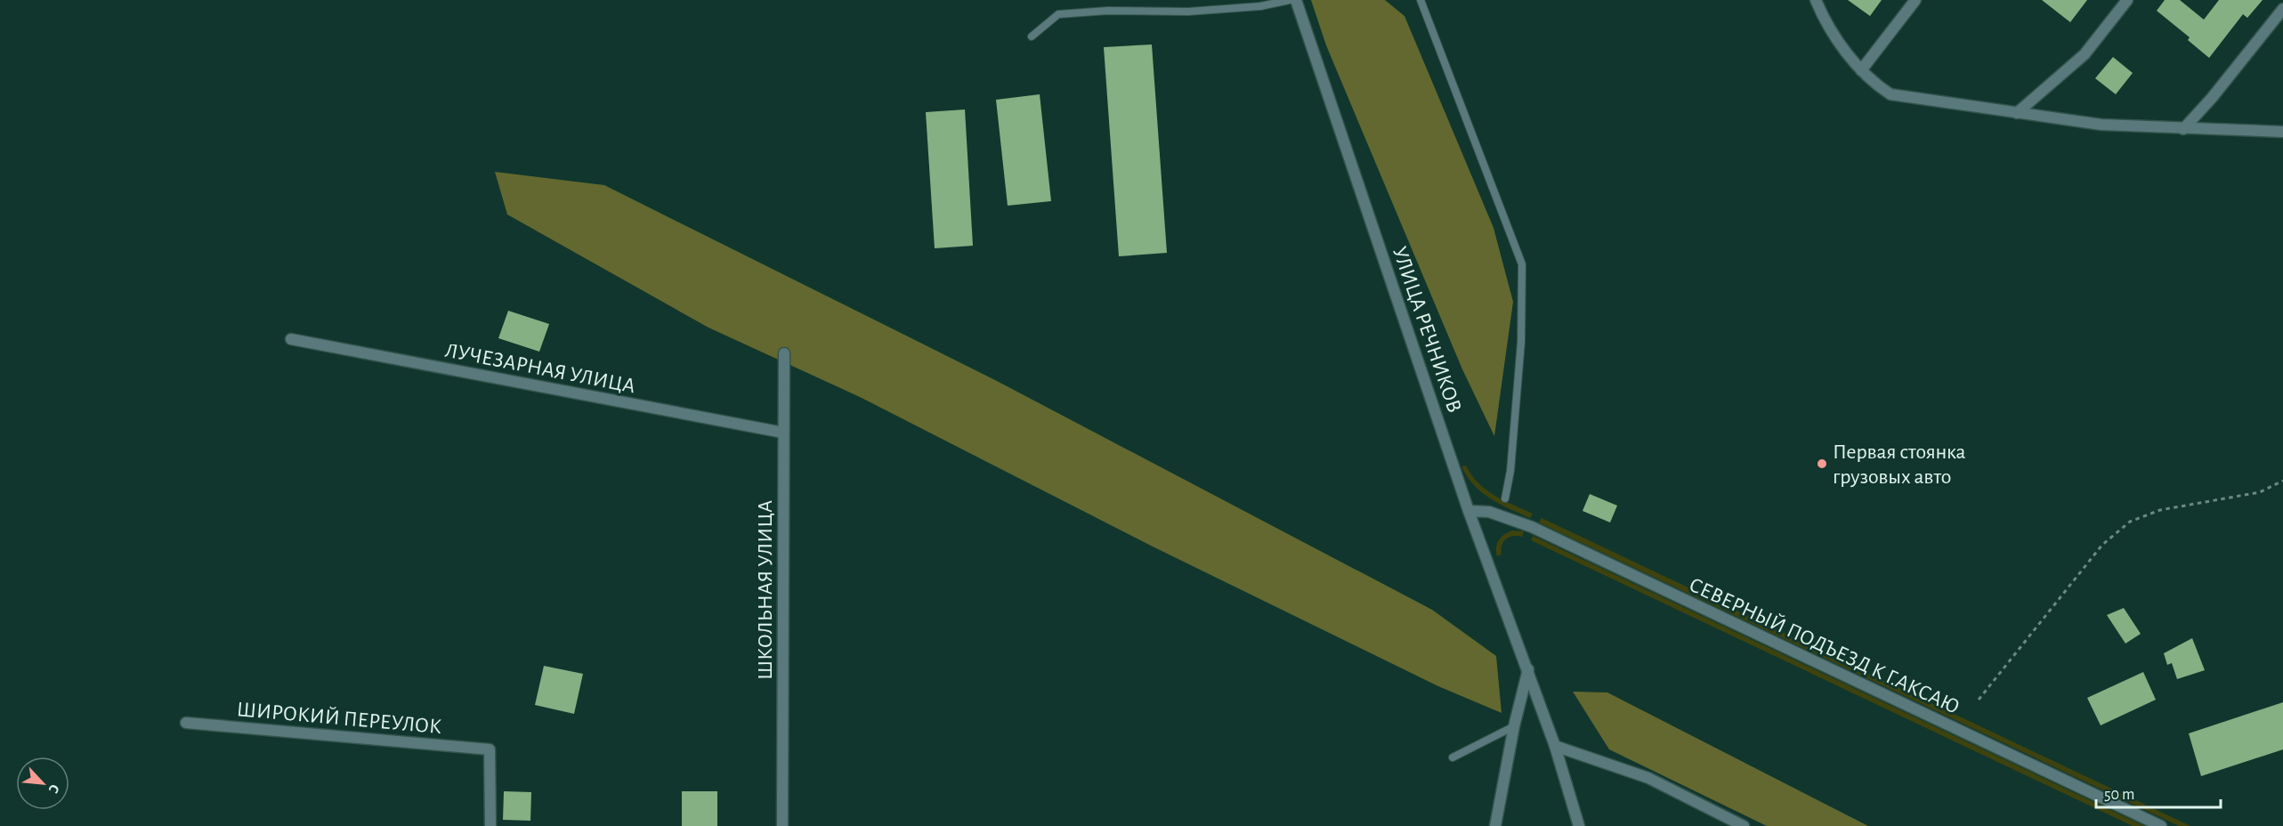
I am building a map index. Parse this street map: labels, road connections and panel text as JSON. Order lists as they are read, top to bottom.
{
  "streets": {
    "street": [
      "УЛИЦА РЕЧНИКОВ",
      "ЛУЧЕЗАРНАЯ УЛИЦА",
      "ШКОЛЬНАЯ УЛИЦА",
      "СЕВЕРНЫЙ ПОДЪЕЗД К Г.АКСАЮ",
      "ШИРОКИЙ ПЕРЕУЛОК"
    ]
  },
  "crossings": [
    ["УЛИЦА РЕЧНИКОВ", "СЕВЕРНЫЙ ПОДЪЕЗД К Г.АКСАЮ"],
    ["ЛУЧЕЗАРНАЯ УЛИЦА", "ШКОЛЬНАЯ УЛИЦА"]
  ],
  "places": ["Первая стоянка грузовых авто"],
  "scale_bar": "50 m",
  "north": "bottom right"
}
